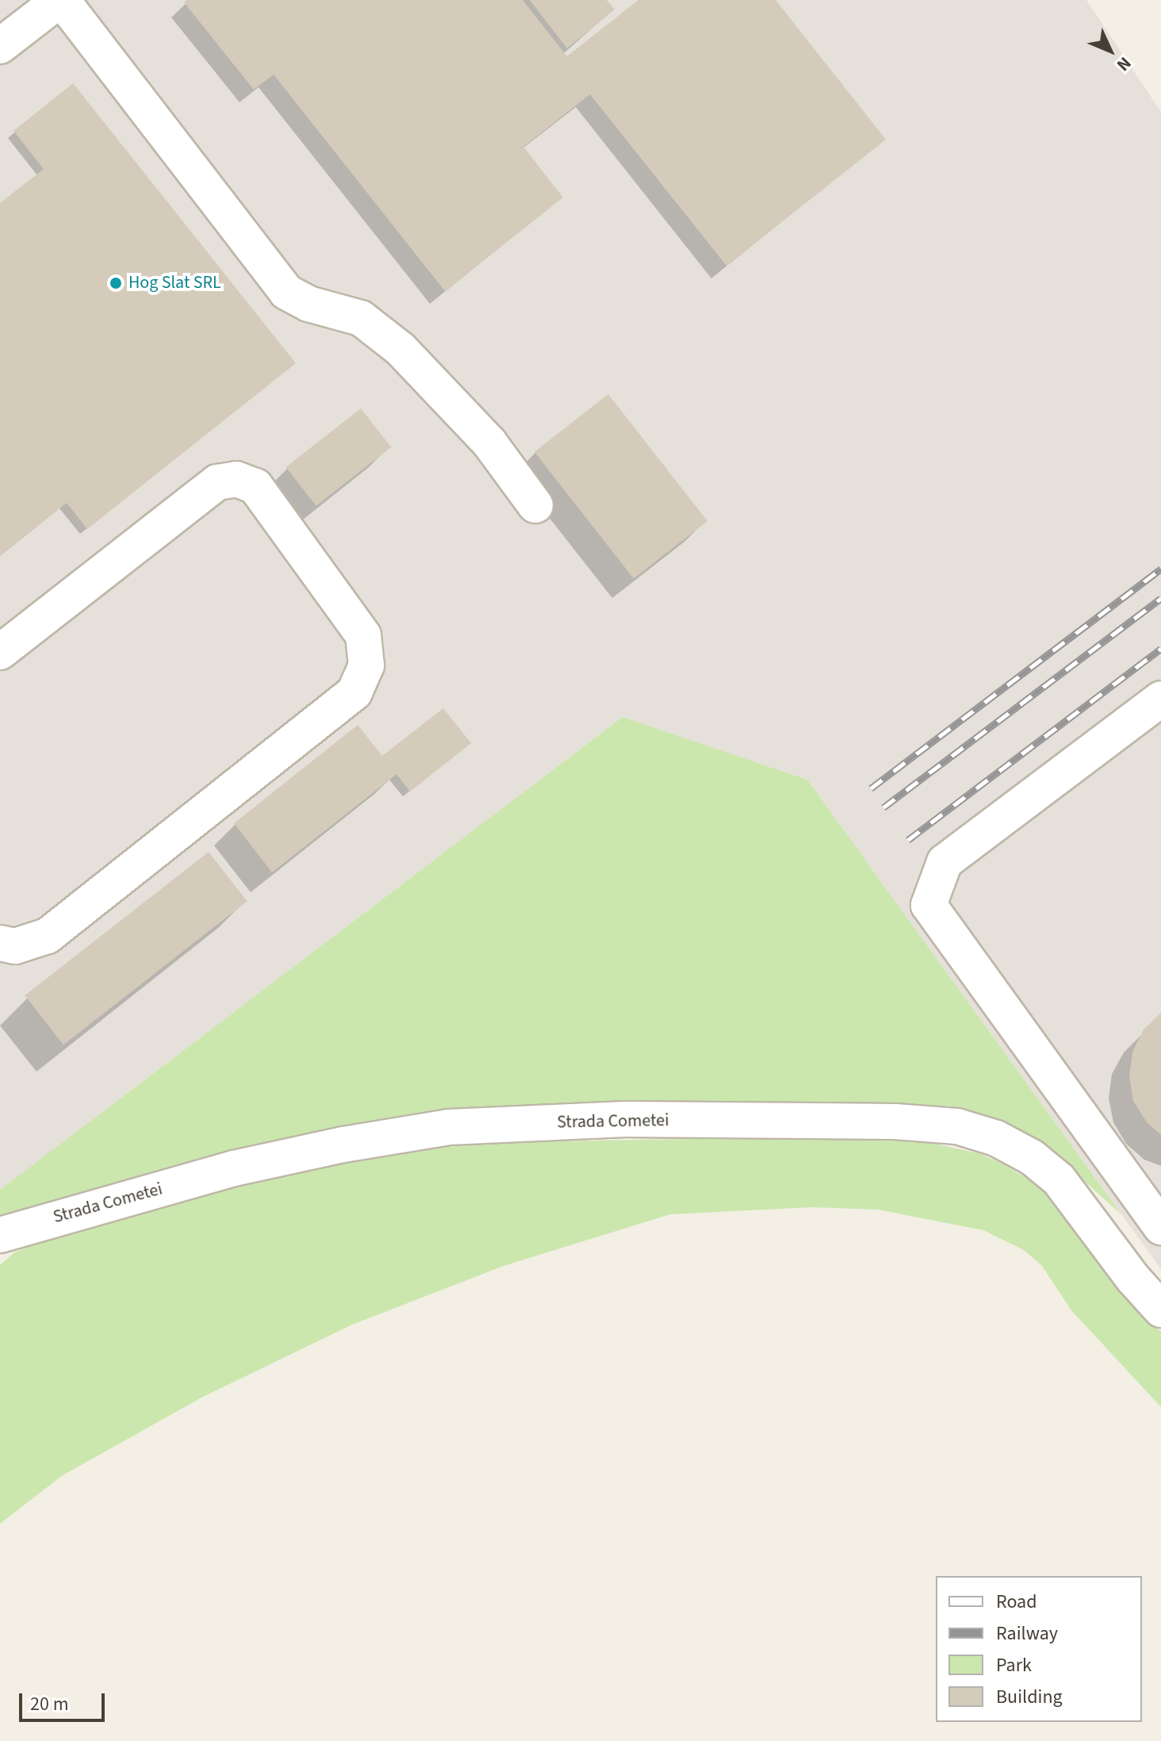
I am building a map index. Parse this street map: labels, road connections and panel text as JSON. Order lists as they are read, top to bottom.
{
  "streets": {
    "street": ["Strada Cometei"]
  },
  "places": ["Hog Slat SRL"],
  "legend": [
    "Road",
    "Railway",
    "Park",
    "Building"
  ],
  "scale_bar": "20 m",
  "north": "bottom right"
}
